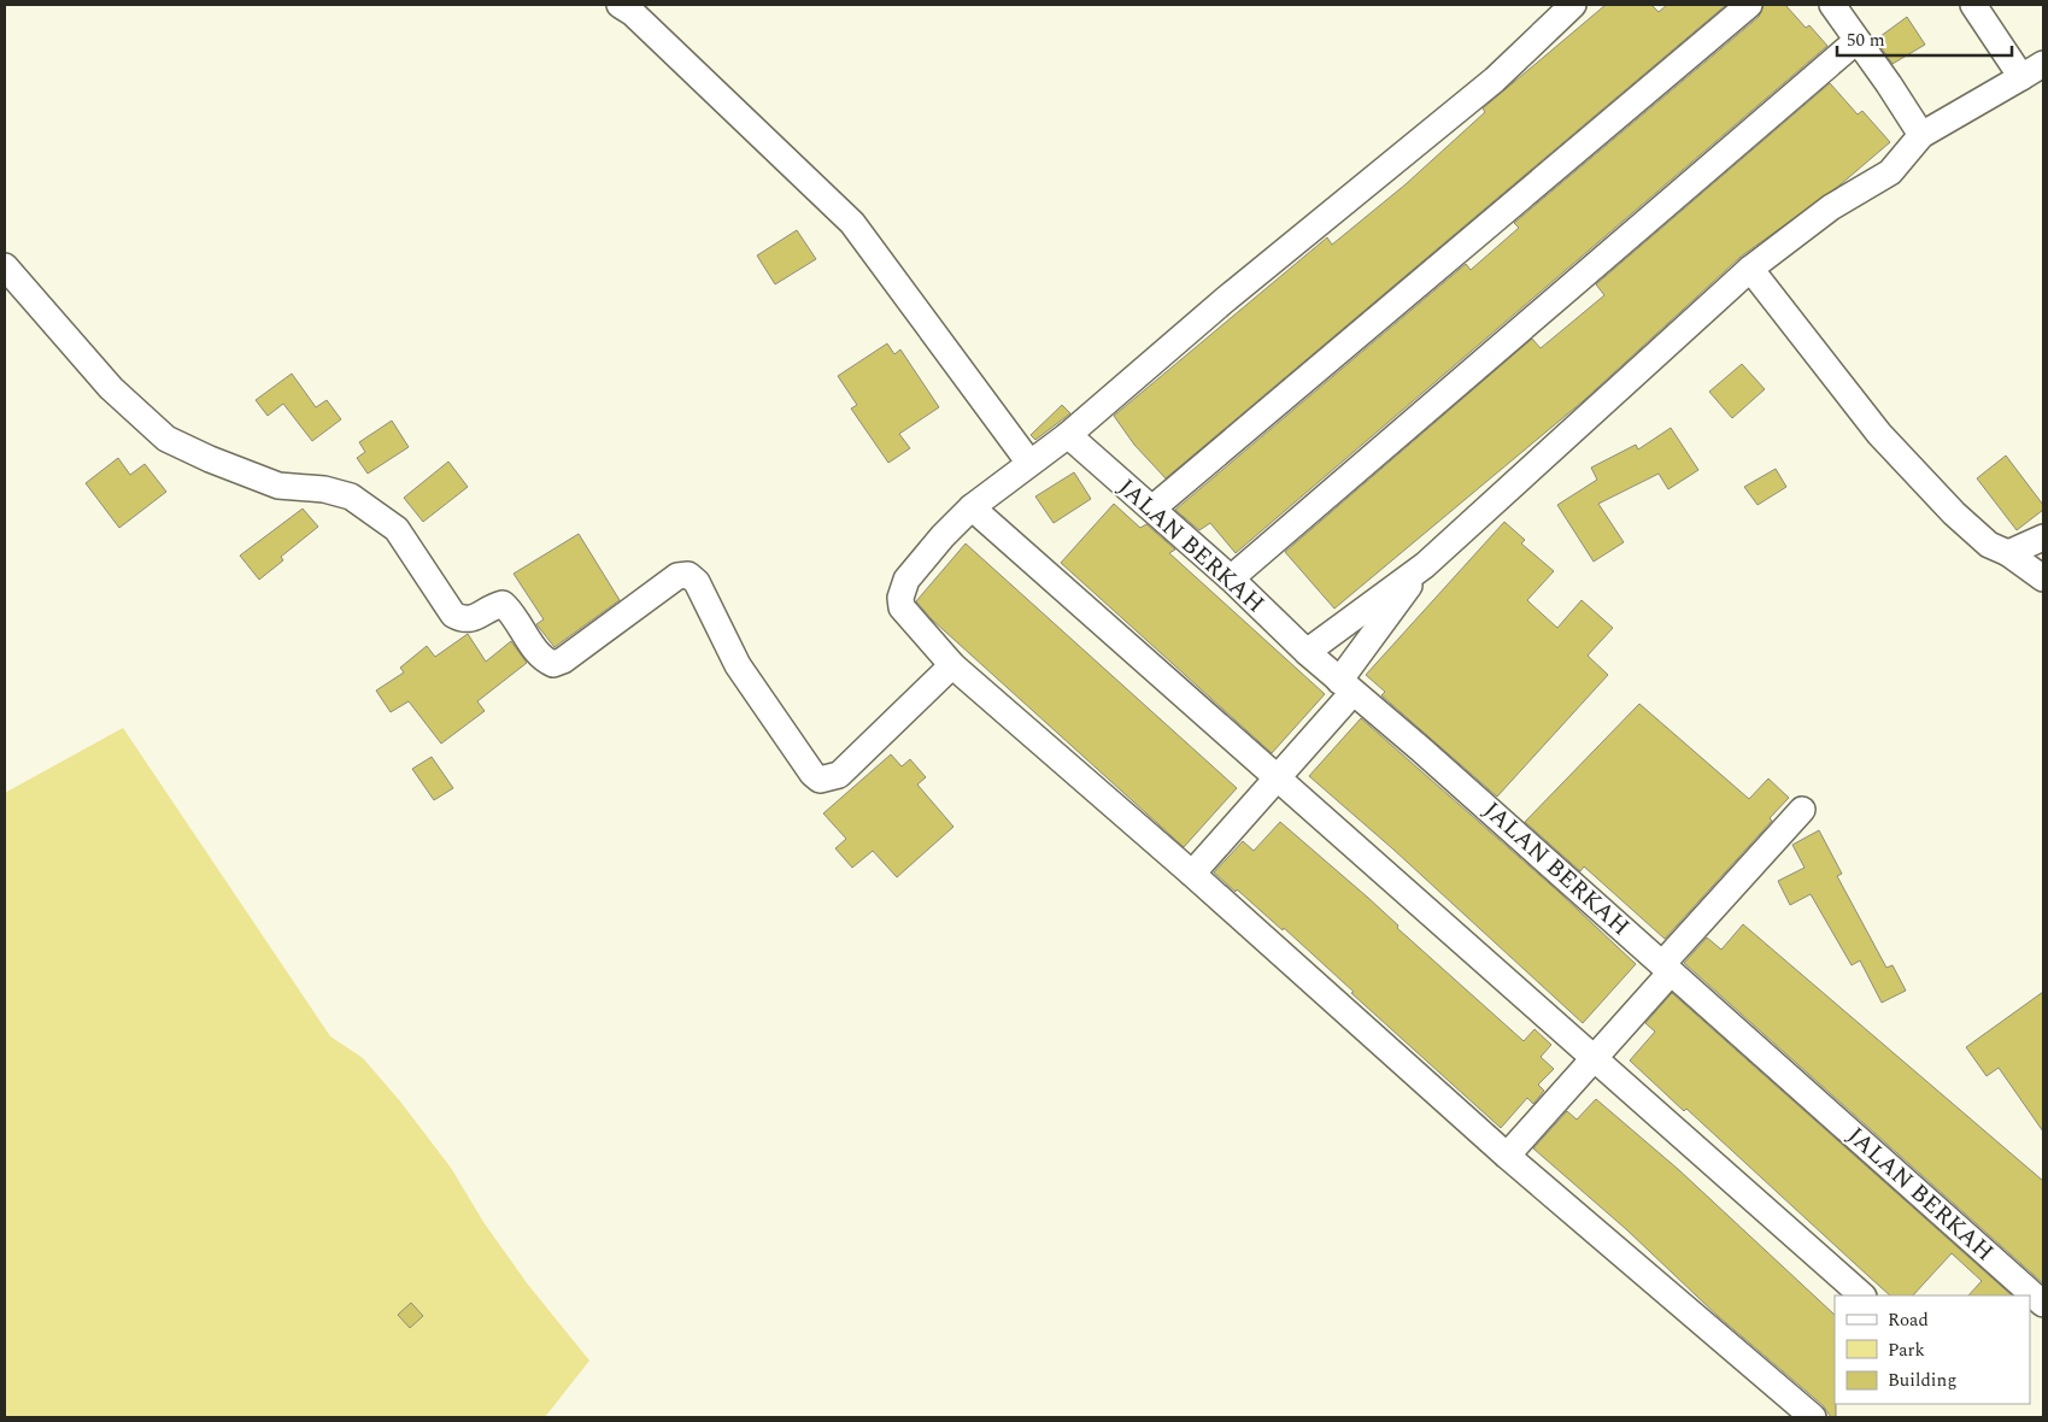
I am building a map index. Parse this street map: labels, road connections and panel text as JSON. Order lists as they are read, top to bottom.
{
  "streets": {
    "street": ["JALAN BERKAH"]
  },
  "legend": ["Road", "Park", "Building"],
  "scale_bar": "50 m"
}
